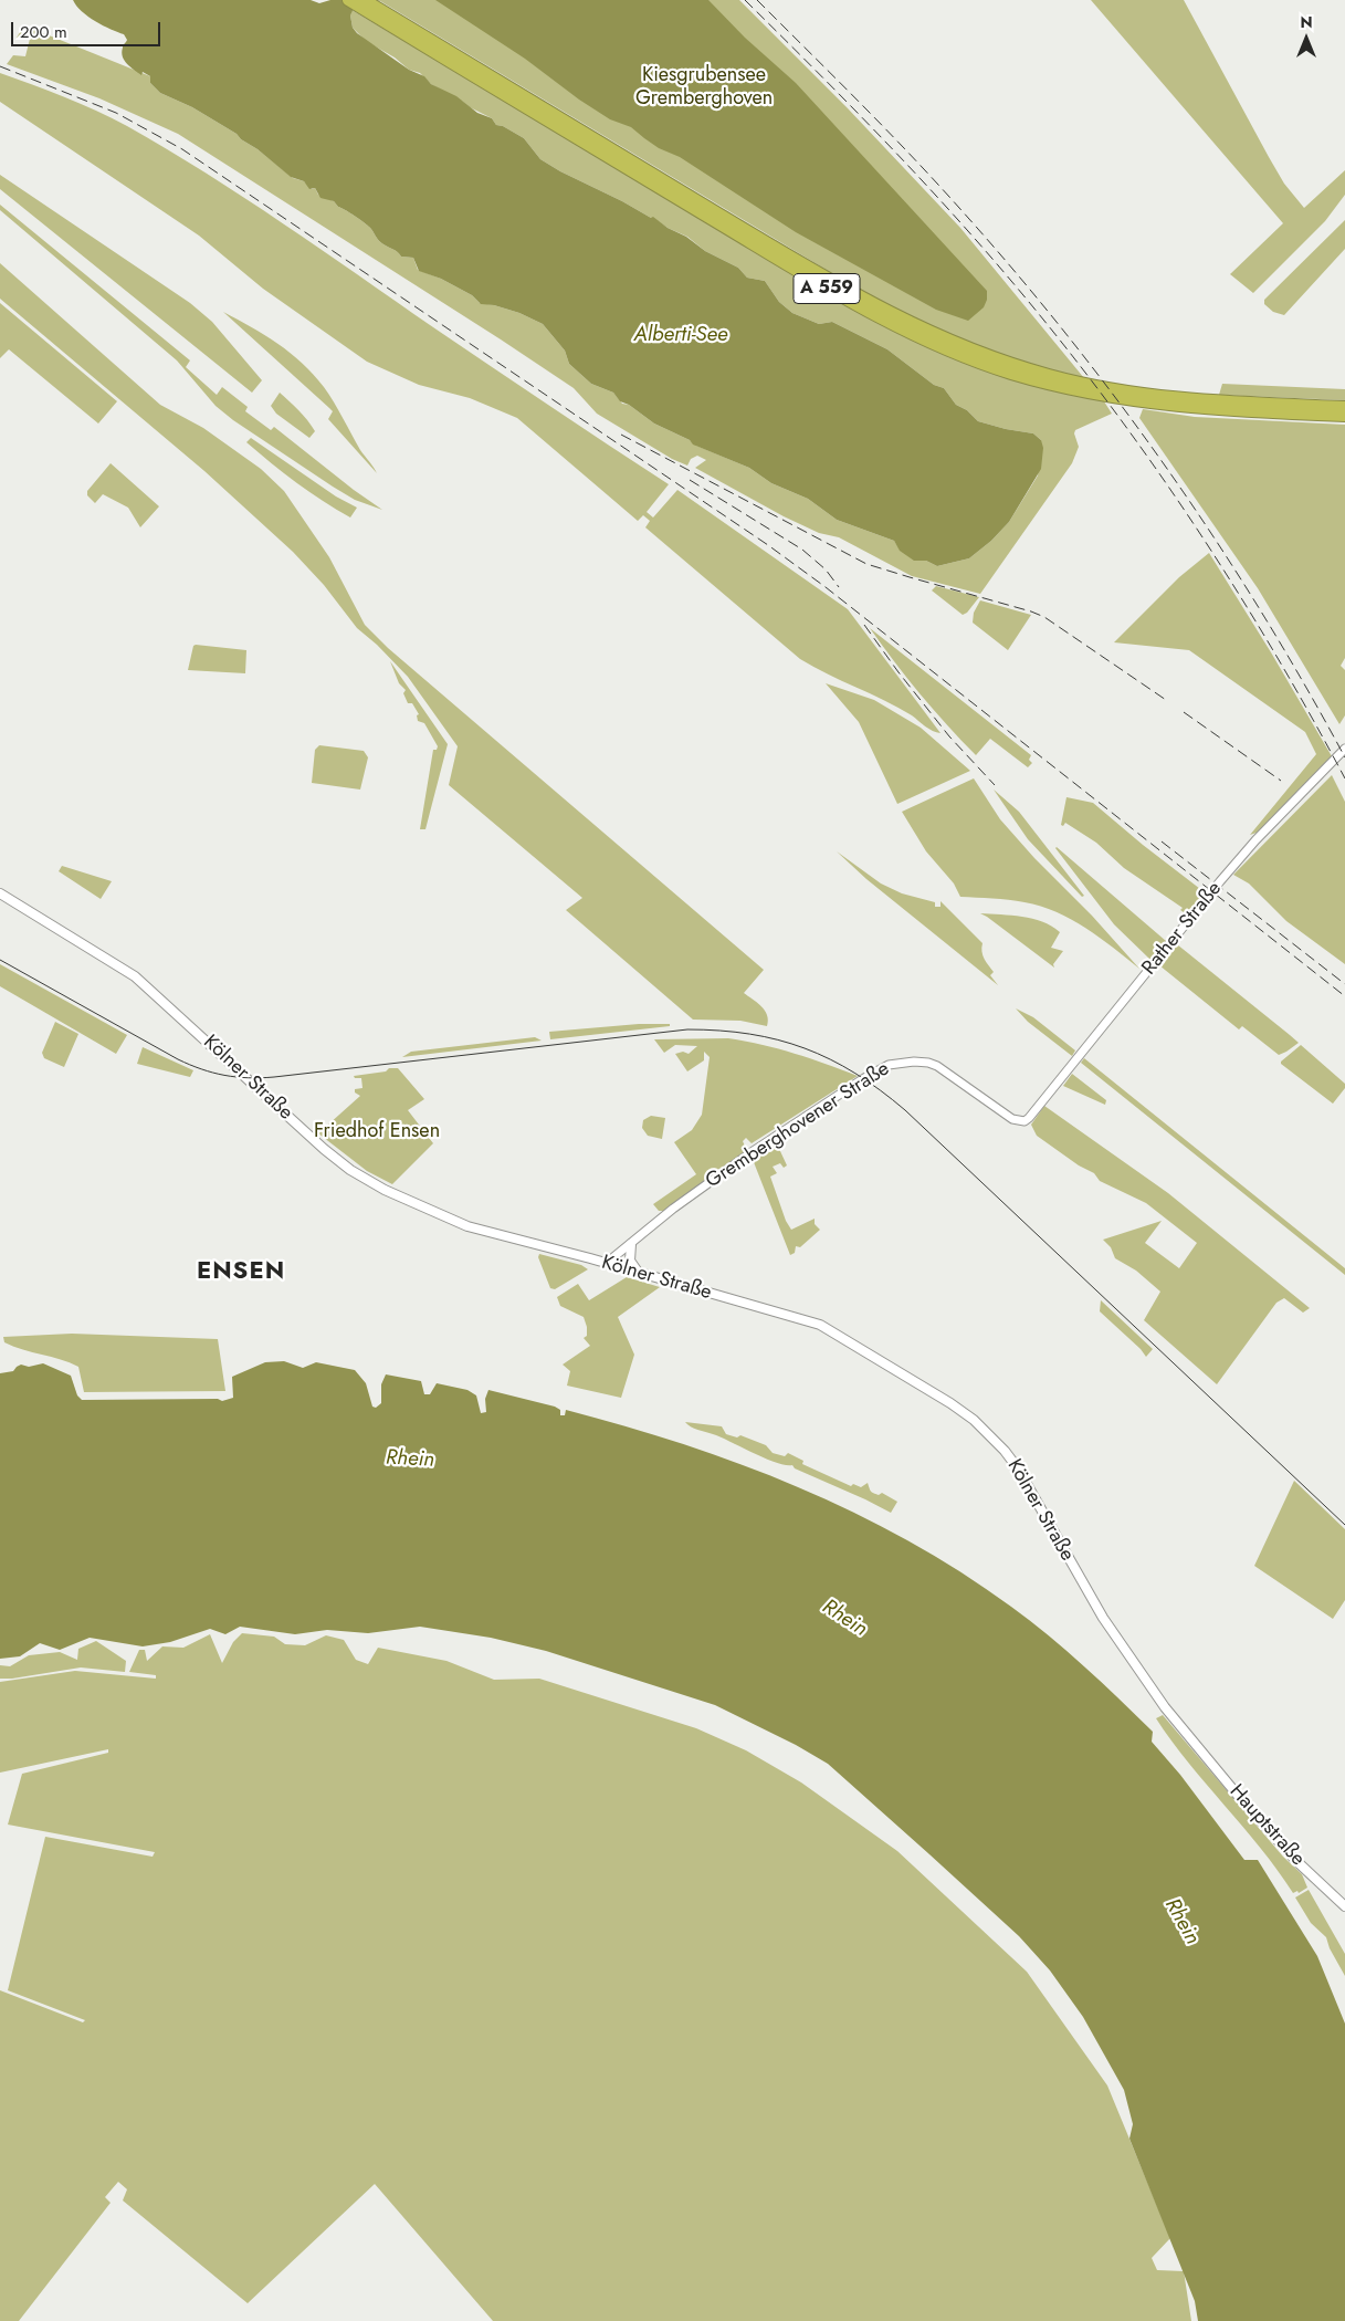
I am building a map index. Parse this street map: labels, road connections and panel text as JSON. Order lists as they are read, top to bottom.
{
  "streets": {
    "highway": ["A 559"],
    "main road": ["Kölner Straße", "Hauptstraße"],
    "street": ["Rather Straße", "Gremberghovener Straße"]
  },
  "crossings": [
    ["Rather Straße", "Gremberghovener Straße"],
    ["Kölner Straße", "Gremberghovener Straße"],
    ["Kölner Straße", "Hauptstraße"]
  ],
  "districts": ["ENSEN"],
  "water": ["Alberti-See", "Rhein"],
  "parks": ["Kiesgrubensee Gremberghoven", "Friedhof Ensen"],
  "scale_bar": "200 m",
  "north": "top"
}
